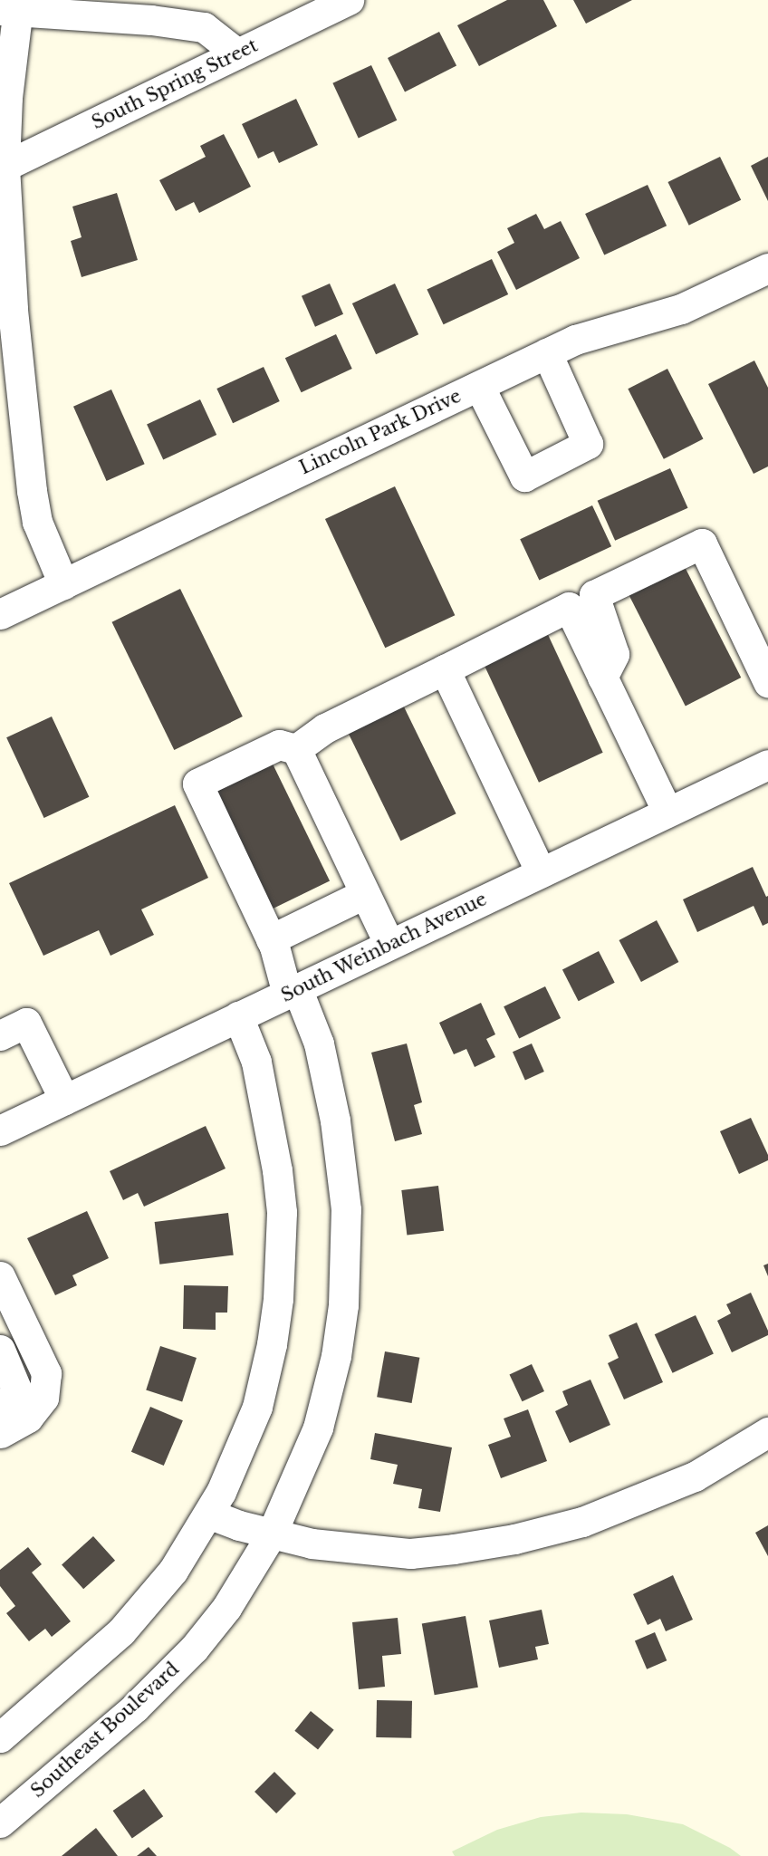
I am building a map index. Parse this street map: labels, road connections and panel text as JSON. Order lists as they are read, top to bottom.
{
  "streets": {
    "street": [
      "South Spring Street",
      "Lincoln Park Drive",
      "South Weinbach Avenue",
      "Southeast Boulevard"
    ]
  },
  "crossings": [
    ["South Weinbach Avenue", "Southeast Boulevard"]
  ]
}
